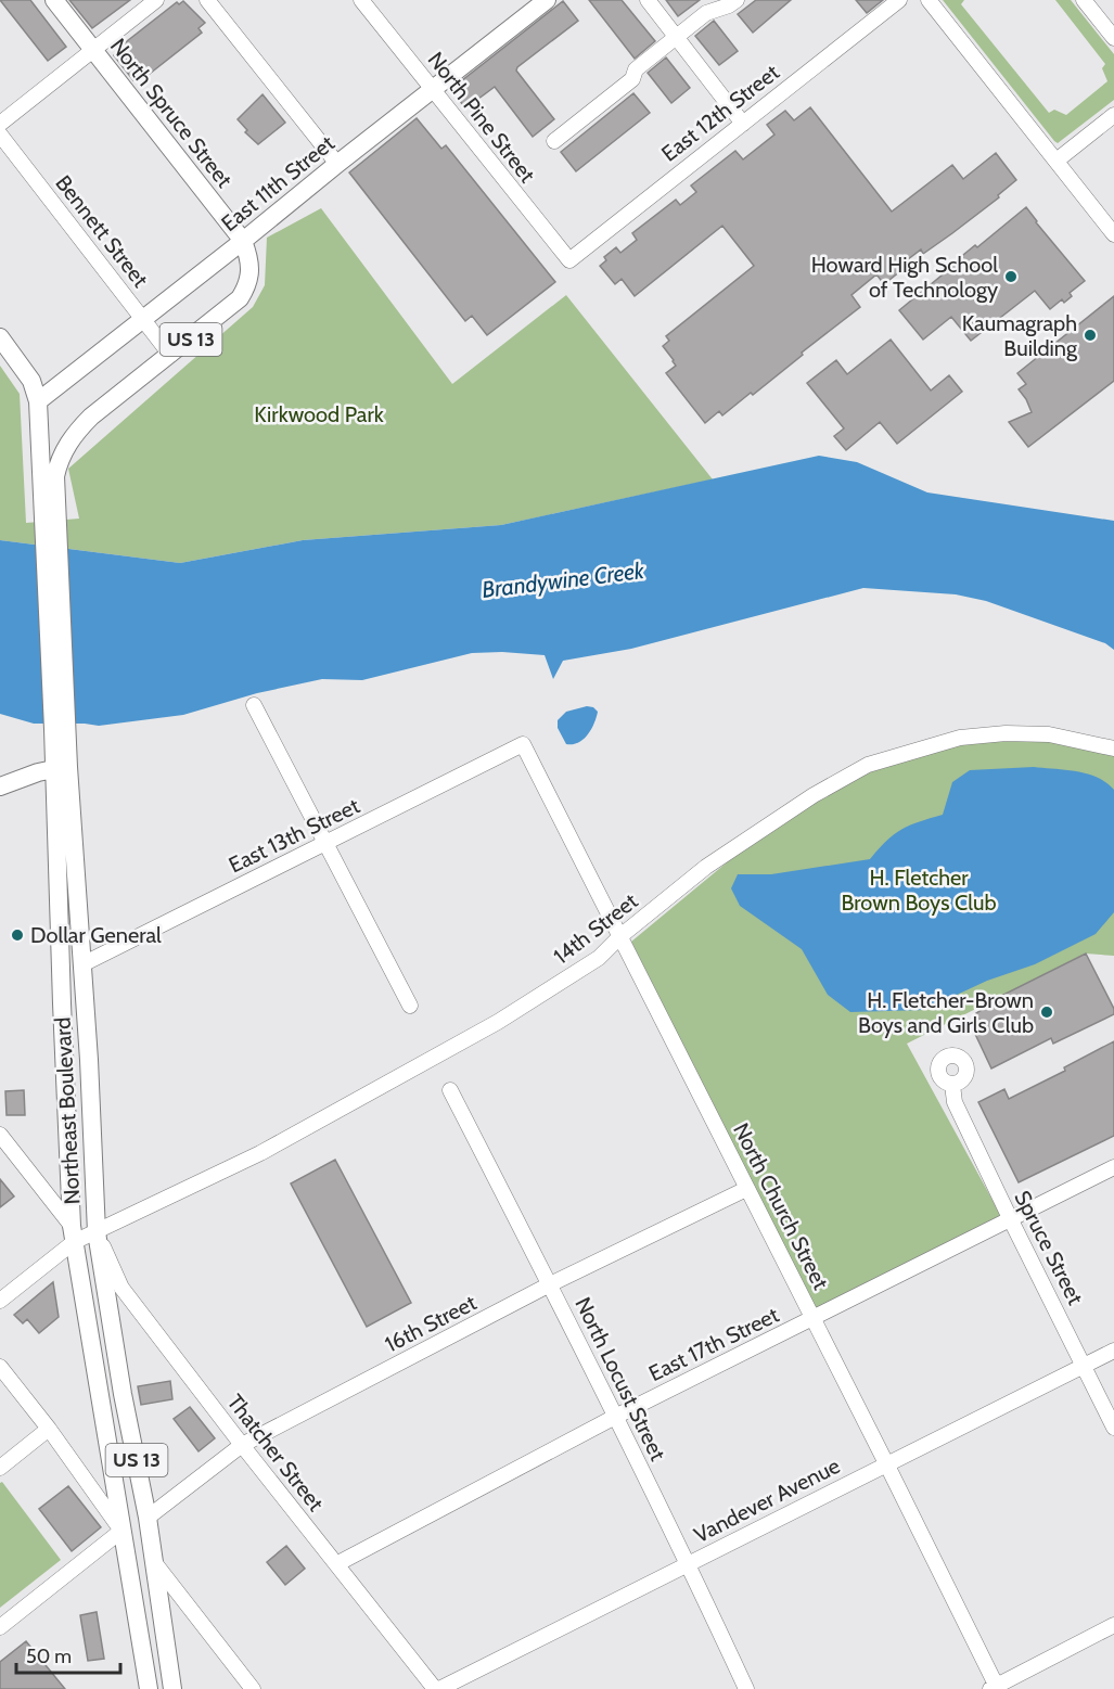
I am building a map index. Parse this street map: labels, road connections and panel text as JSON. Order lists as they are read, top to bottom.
{
  "streets": {
    "main road": [
      "North Spruce Street",
      "East 11th Street",
      "US 13",
      "Northeast Boulevard"
    ],
    "street": [
      "East 12th Street",
      "North Pine Street",
      "Bennett Street",
      "East 13th Street",
      "14th Street",
      "North Church Street",
      "Spruce Street",
      "16th Street",
      "East 17th Street",
      "North Locust Street",
      "Thatcher Street",
      "Vandever Avenue"
    ]
  },
  "crossings": [
    ["North Spruce Street", "East 11th Street"],
    ["North Spruce Street", "Bennett Street"],
    ["North Spruce Street", "US 13"],
    ["North Spruce Street", "Northeast Boulevard"],
    ["East 12th Street", "North Pine Street"],
    ["North Pine Street", "East 11th Street"],
    ["East 11th Street", "Bennett Street"],
    ["East 11th Street", "US 13"],
    ["US 13", "Northeast Boulevard"],
    ["East 13th Street", "Northeast Boulevard"],
    ["East 13th Street", "North Church Street"],
    ["14th Street", "Northeast Boulevard"],
    ["14th Street", "North Church Street"],
    ["14th Street", "Thatcher Street"],
    ["Northeast Boulevard", "16th Street"],
    ["Northeast Boulevard", "Thatcher Street"],
    ["North Church Street", "16th Street"],
    ["North Church Street", "East 17th Street"],
    ["North Church Street", "Vandever Avenue"],
    ["Spruce Street", "East 17th Street"],
    ["Spruce Street", "Vandever Avenue"],
    ["16th Street", "North Locust Street"],
    ["16th Street", "Thatcher Street"],
    ["East 17th Street", "North Locust Street"],
    ["East 17th Street", "Thatcher Street"],
    ["North Locust Street", "Vandever Avenue"],
    ["Thatcher Street", "Vandever Avenue"]
  ],
  "water": ["Brandywine Creek"],
  "parks": ["Kirkwood Park", "H. Fletcher Brown Boys Club"],
  "places": [
    "Howard High School of Technology",
    "Kaumagraph Building",
    "Dollar General",
    "H. Fletcher-Brown Boys and Girls Club"
  ],
  "scale_bar": "50 m"
}
